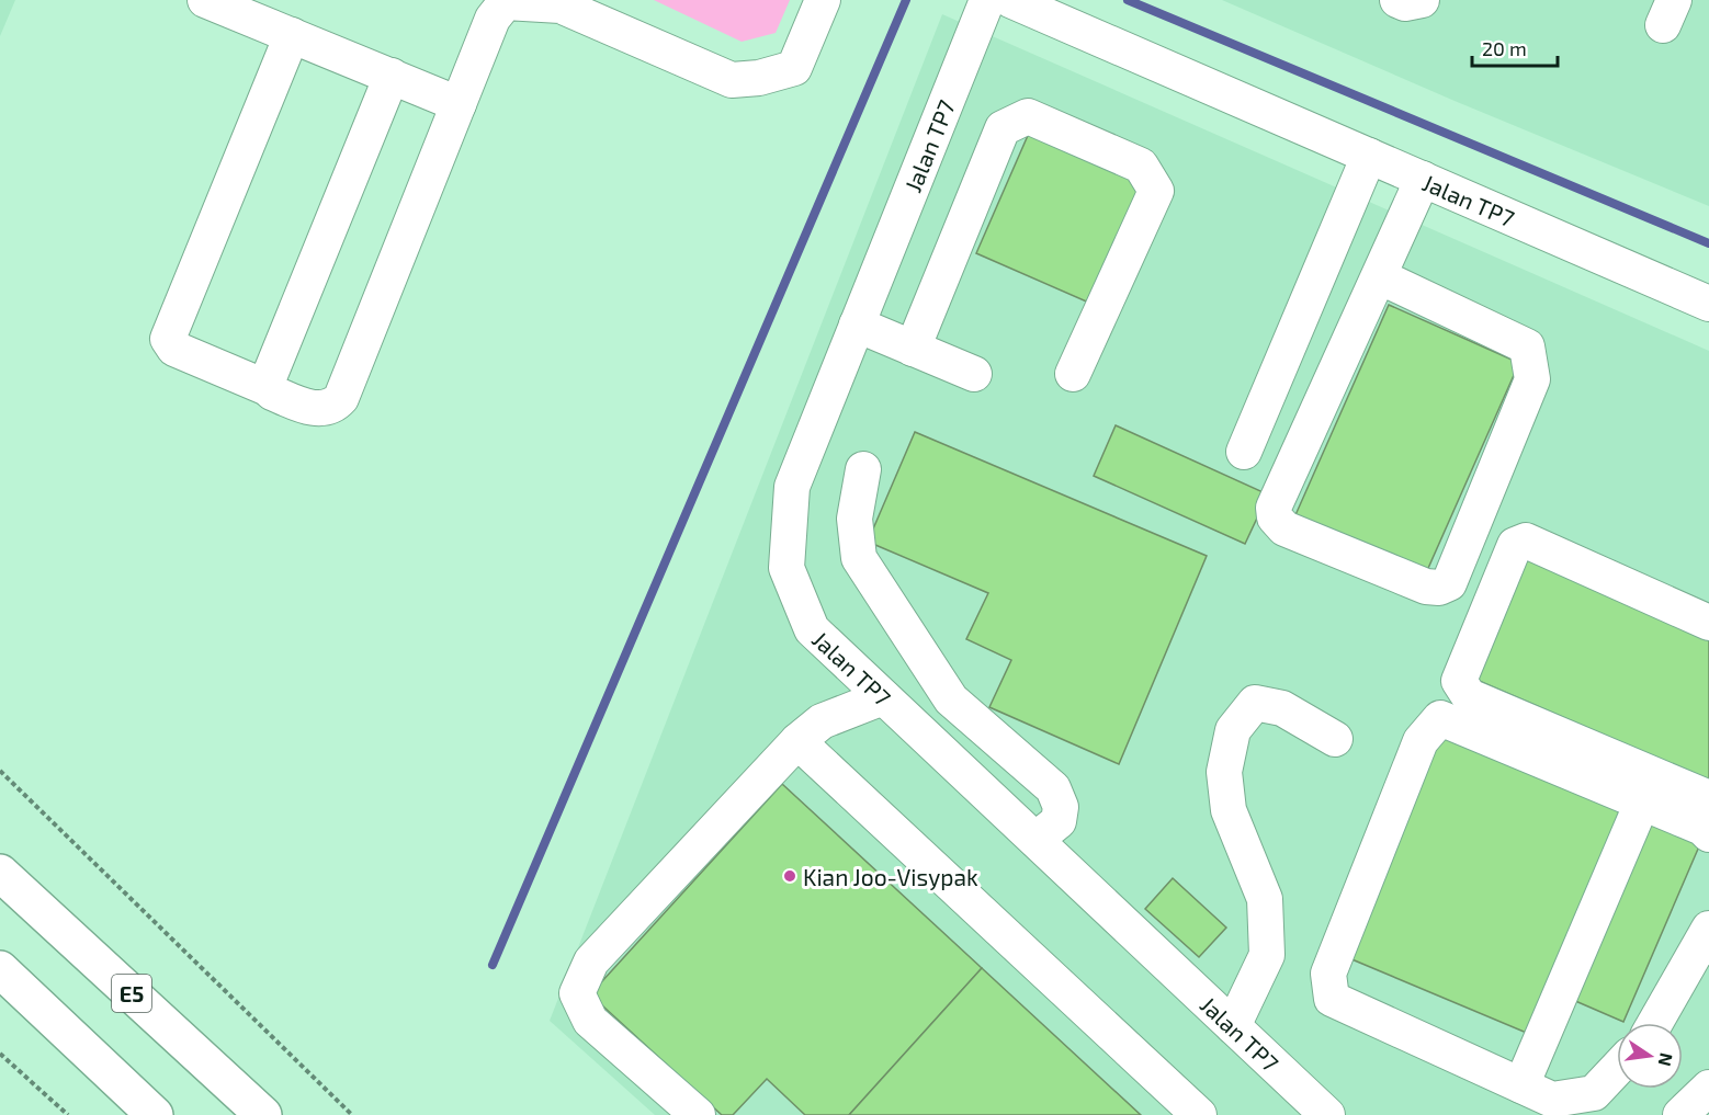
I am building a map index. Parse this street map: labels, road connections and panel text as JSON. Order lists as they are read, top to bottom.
{
  "streets": {
    "highway": ["E5"],
    "street": ["Jalan TP7"]
  },
  "places": ["Kian Joo-Visypak"],
  "scale_bar": "20 m",
  "north": "right"
}
